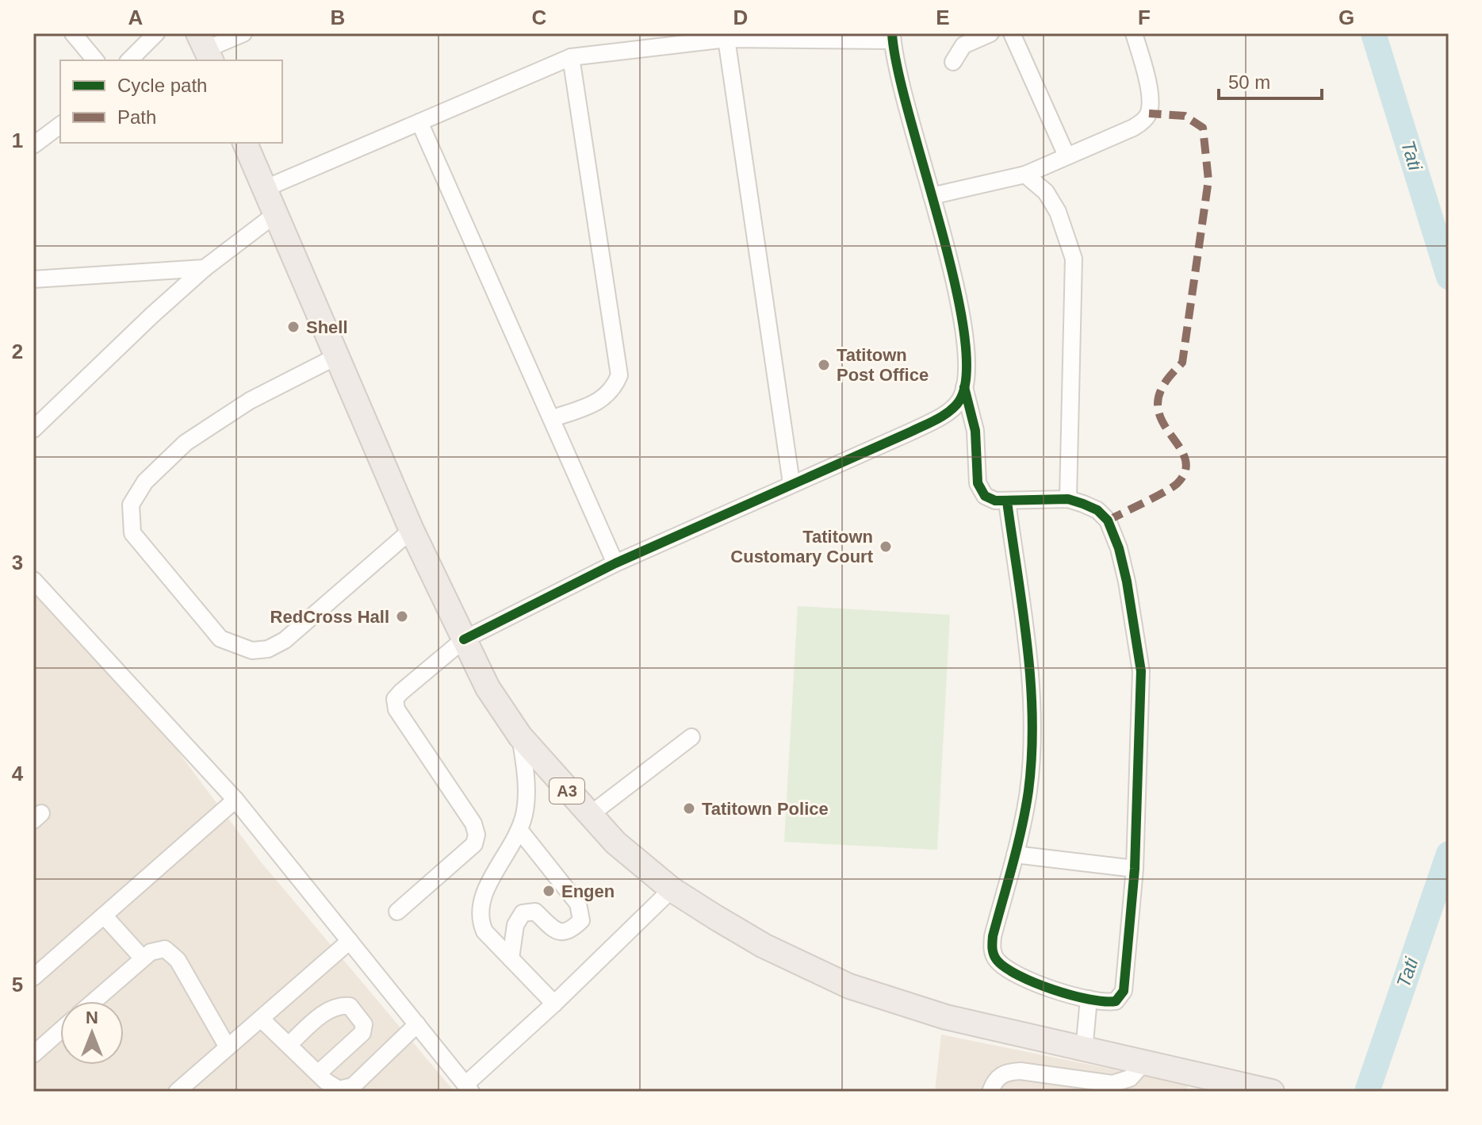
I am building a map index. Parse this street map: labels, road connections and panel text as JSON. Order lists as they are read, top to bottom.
{
  "streets": {
    "highway": ["A3"]
  },
  "water": ["Tati"],
  "places": [
    "Shell",
    "Tatitown Post Office",
    "Tatitown Customary Court",
    "RedCross Hall",
    "Tatitown Police",
    "Engen"
  ],
  "legend": ["Cycle path", "Path"],
  "scale_bar": "50 m",
  "north": "top",
  "grid": {
    "columns": [
      "A",
      "B",
      "C",
      "D",
      "E",
      "F",
      "G"
    ],
    "rows": [
      "1",
      "2",
      "3",
      "4",
      "5"
    ]
  }
}
